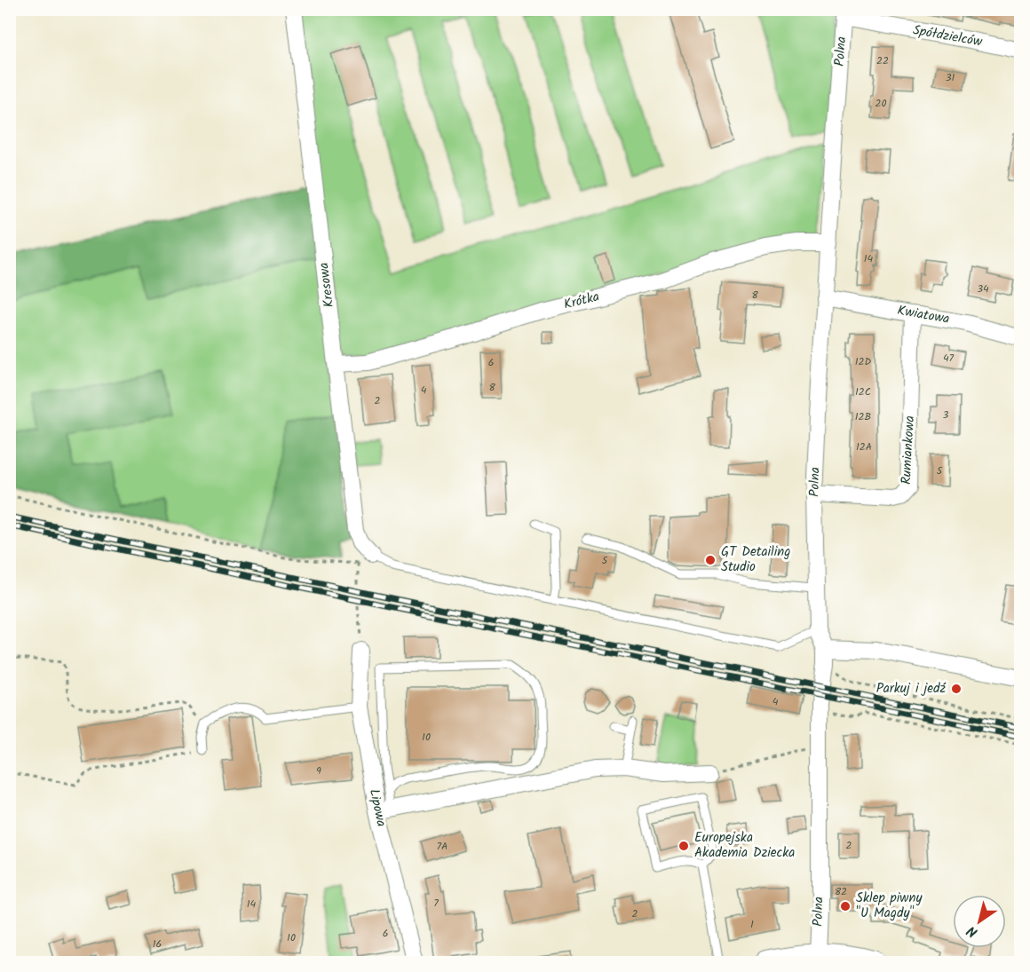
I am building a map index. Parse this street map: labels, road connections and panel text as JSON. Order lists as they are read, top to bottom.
{
  "streets": {
    "street": [
      "Spółdzielców",
      "Polna",
      "Kresowa",
      "Krótka",
      "Kwiatowa",
      "Rumiankowa",
      "Lipowa"
    ]
  },
  "crossings": [
    ["Spółdzielców", "Polna"],
    ["Polna", "Krótka"],
    ["Polna", "Kwiatowa"],
    ["Polna", "Rumiankowa"],
    ["Kresowa", "Krótka"],
    ["Kwiatowa", "Rumiankowa"]
  ],
  "places": [
    "GT Detailing Studio",
    "Parkuj i jedź",
    "Europejska Akademia Dziecka",
    "Sklep piwny \"U Magdy\""
  ],
  "house_numbers": [
    "22",
    "31",
    "20",
    "14",
    "34",
    "8",
    "47",
    "12D",
    "6",
    "8",
    "4",
    "12C",
    "2",
    "3",
    "12B",
    "12A",
    "5",
    "5",
    "4",
    "10",
    "9",
    "2",
    "7A",
    "82",
    "7",
    "14",
    "2",
    "1",
    "6",
    "10",
    "16"
  ],
  "north": "bottom left"
}
